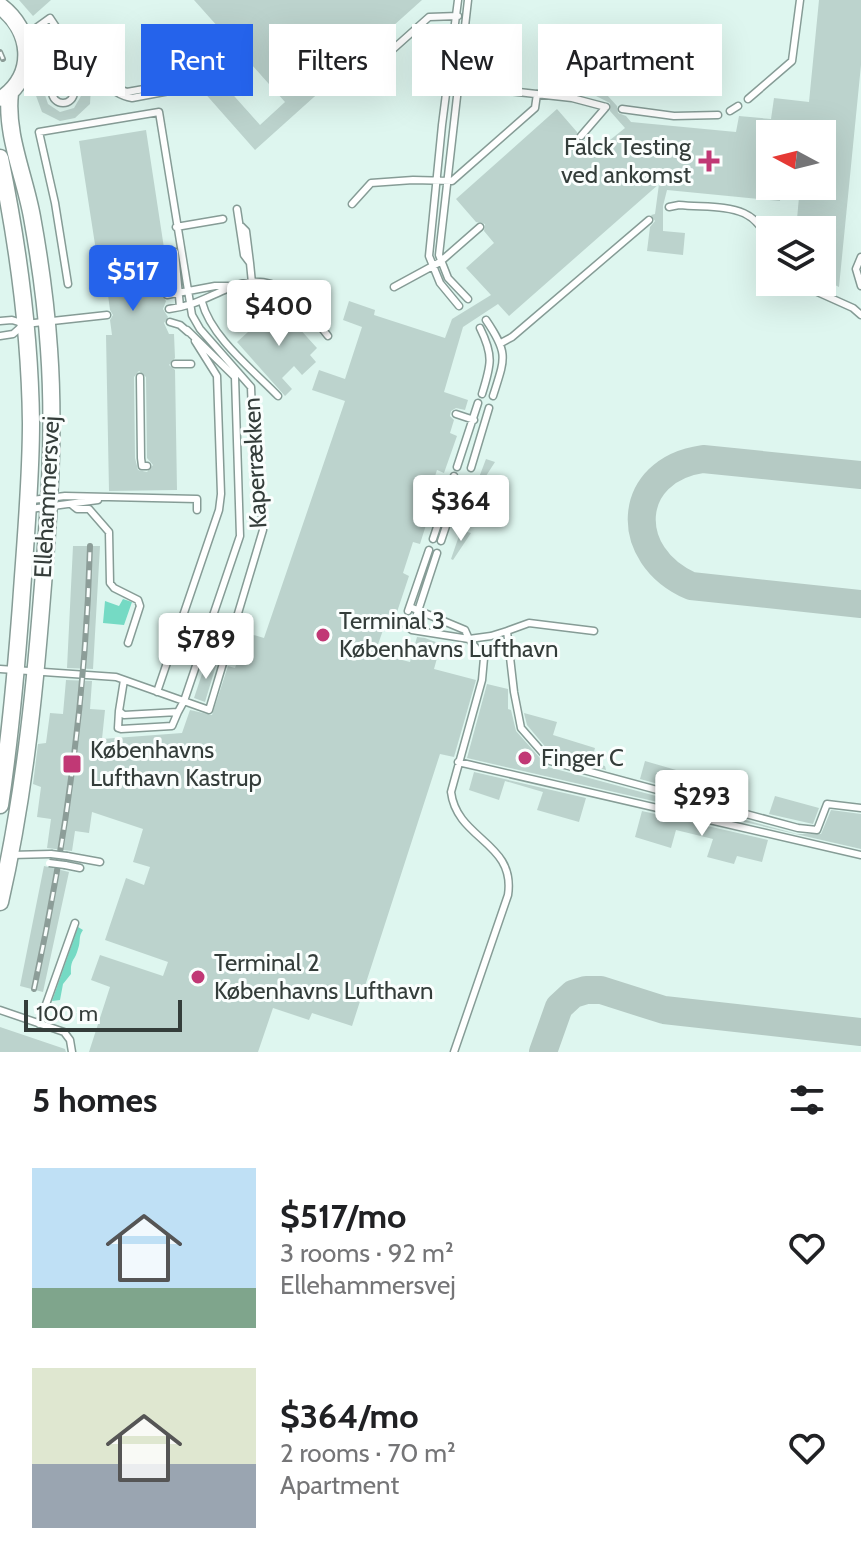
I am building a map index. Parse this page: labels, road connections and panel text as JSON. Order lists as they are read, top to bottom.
{
  "streets": {
    "street": ["Ellehammersvej"],
    "lane": ["Kaperrækken"]
  },
  "places": {
    "health": ["Falck Testing ved ankomst"],
    "other": ["Terminal 3 Københavns Lufthavn", "Finger C", "Terminal 2 Københavns Lufthavn"],
    "transit": ["Københavns Lufthavn Kastrup"]
  },
  "scale_bar": "100 m",
  "north": "left",
  "page": {
    "chip": [
      "Buy",
      "Rent",
      "Filters",
      "New",
      "Apartment"
    ],
    "price": [
      "$517",
      "$400",
      "$364",
      "$789",
      "$293"
    ],
    "scale": "100 m",
    "heading": "5 homes",
    "list": [
      {
        "name": "$517/mo",
        "note": "3 rooms · 92 m² · Ellehammersvej"
      },
      {
        "name": "$364/mo",
        "note": "2 rooms · 70 m² · Apartment"
      }
    ]
  }
}
